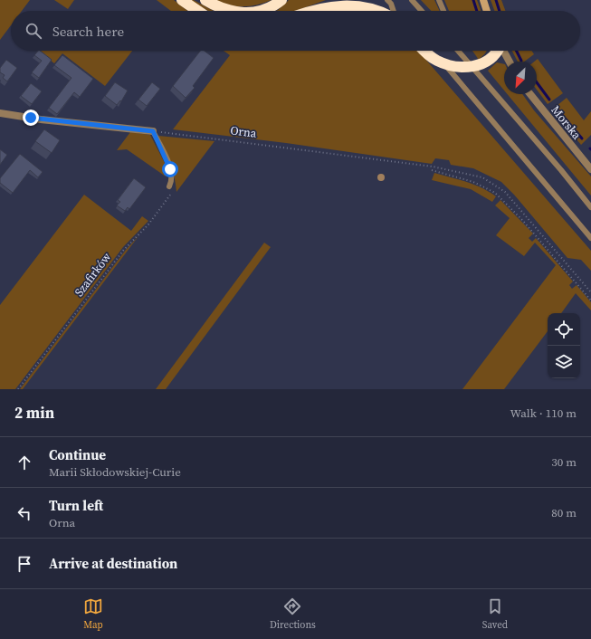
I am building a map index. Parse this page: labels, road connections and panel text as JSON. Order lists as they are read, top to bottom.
{
  "streets": {
    "street": ["Morska"],
    "path": ["Orna", "Szafirków"]
  },
  "north": "bottom left",
  "page": {
    "search": "Search here",
    "heading": ["2 min", "Walk · 110 m"],
    "list": [
      ["Continue", "Marii Skłodowskiej-Curie", "30 m"],
      ["Turn left", "Orna", "80 m"],
      "Arrive at destination"
    ],
    "nav": ["Map", "Directions", "Saved"]
  }
}
